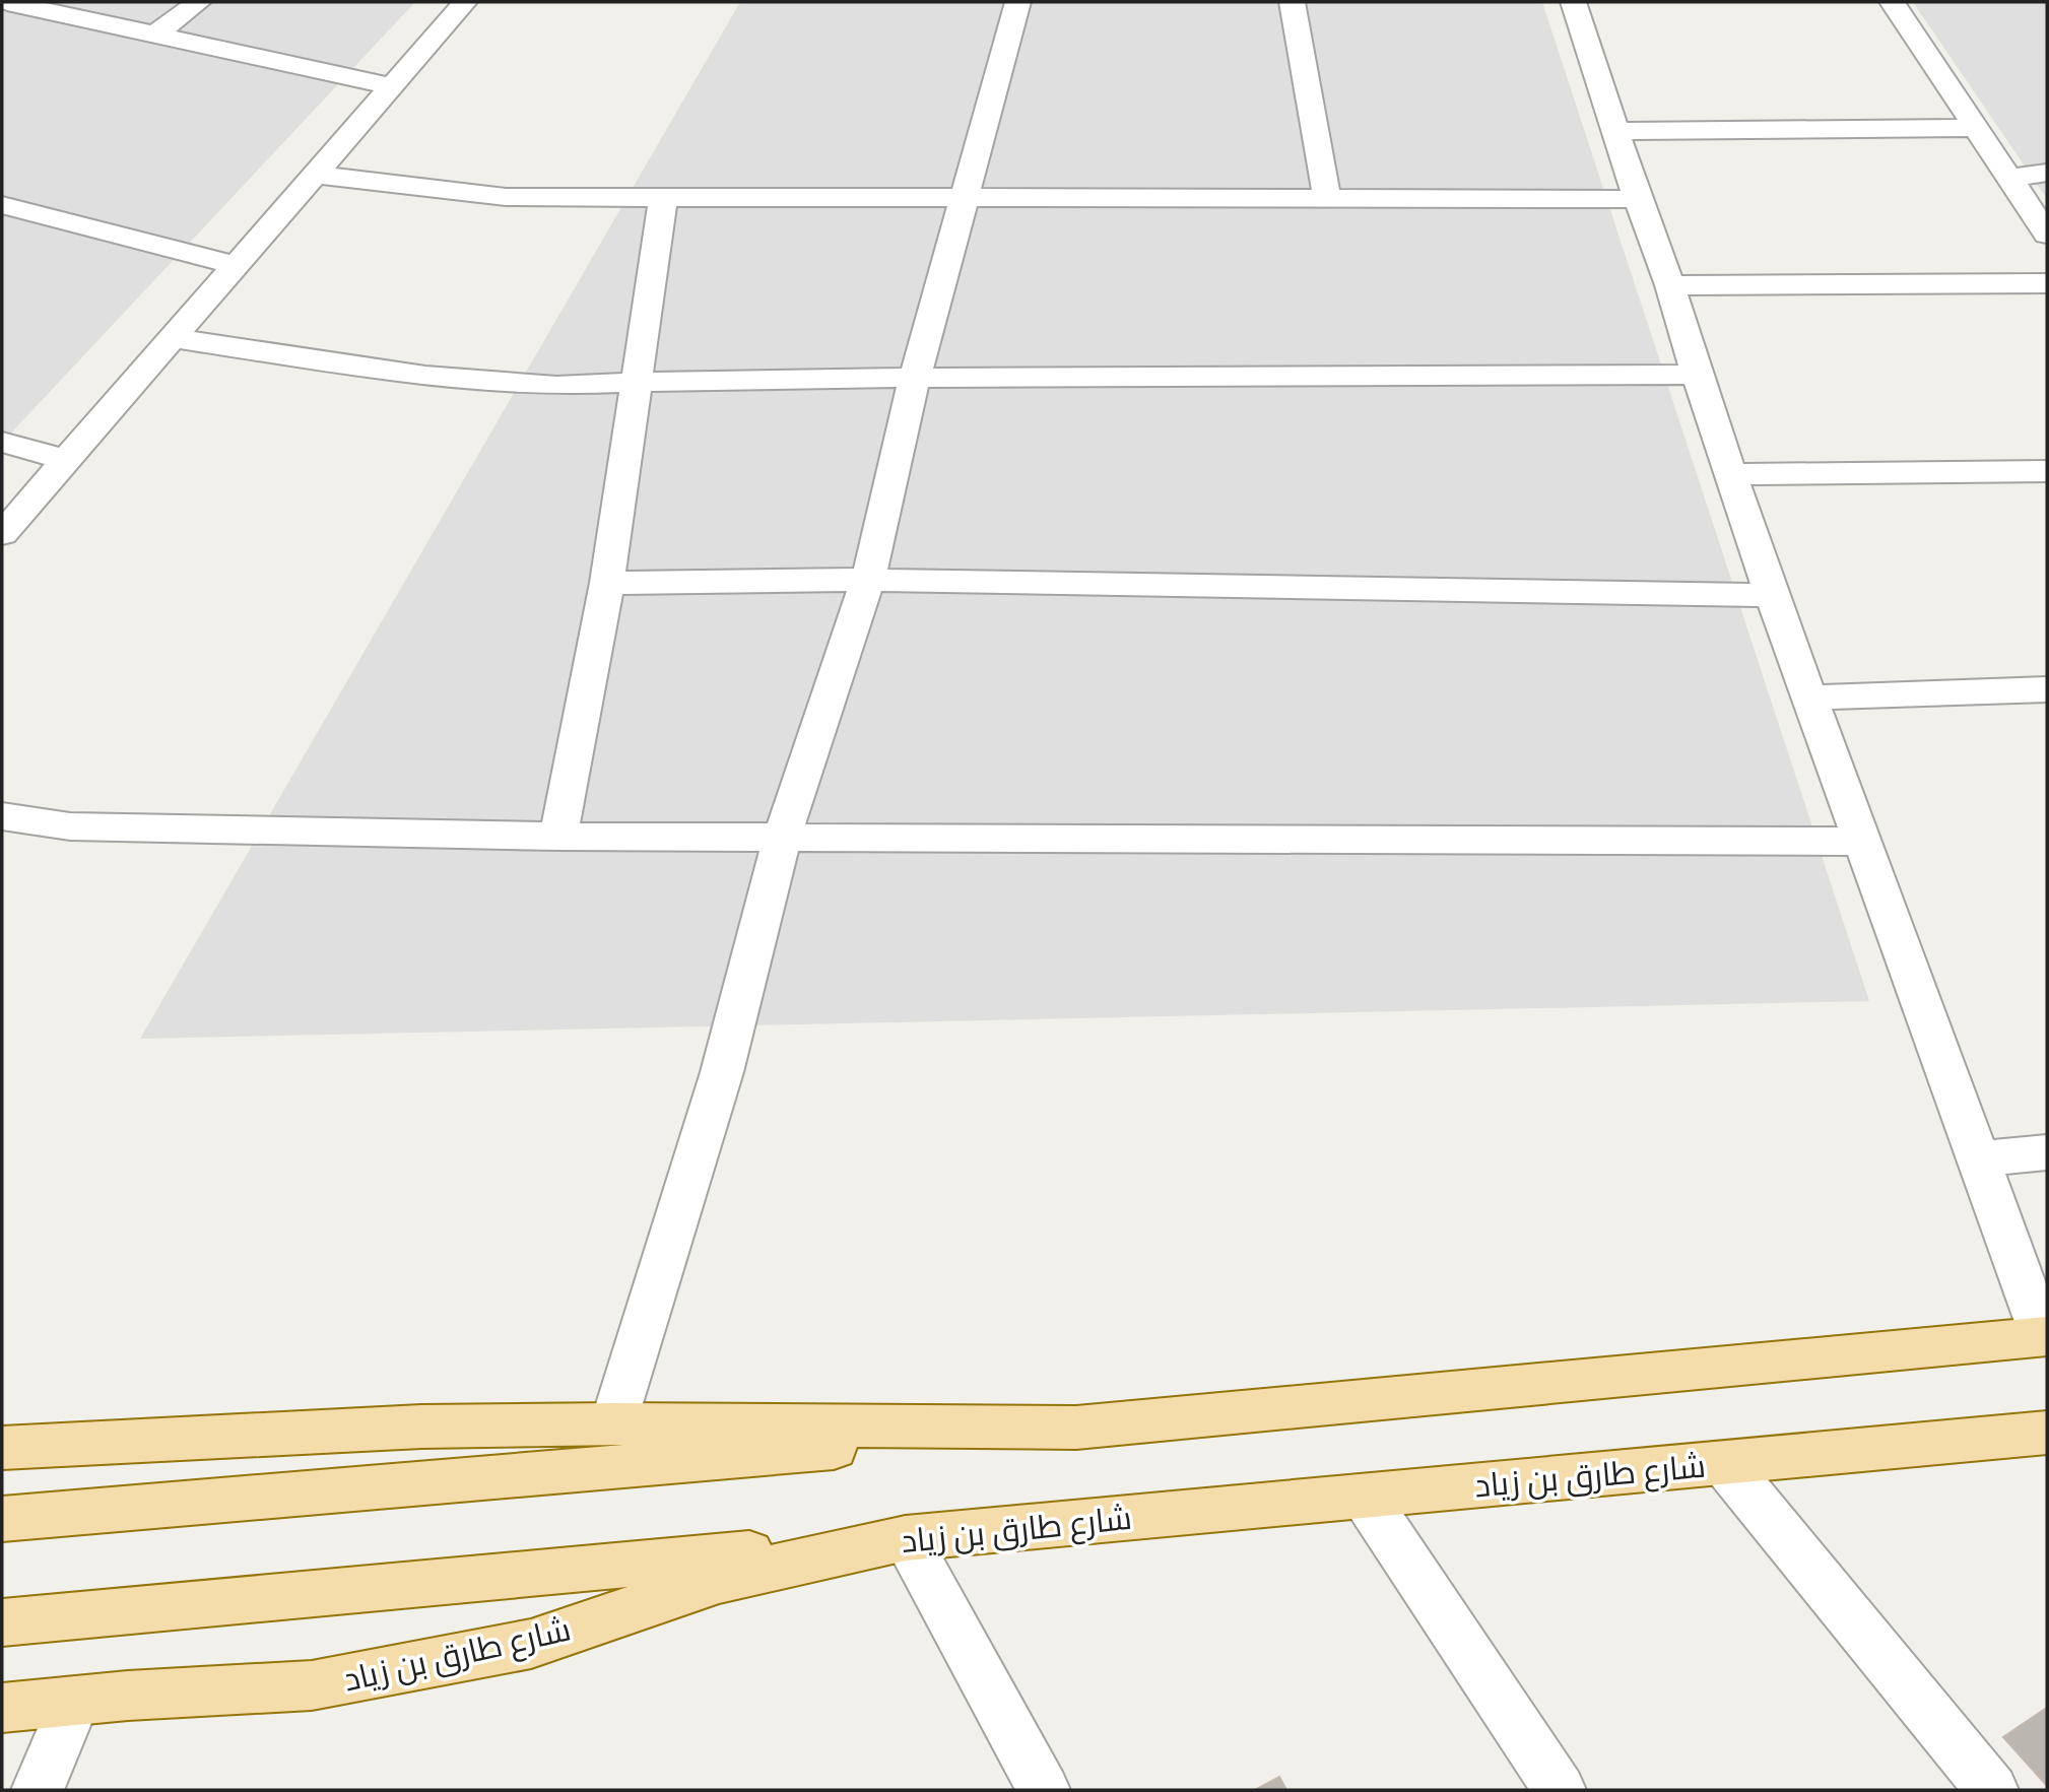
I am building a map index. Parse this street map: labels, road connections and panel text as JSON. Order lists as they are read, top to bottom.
{
  "streets": {
    "main road": ["شارع طارق بن زياد"]
  }
}
